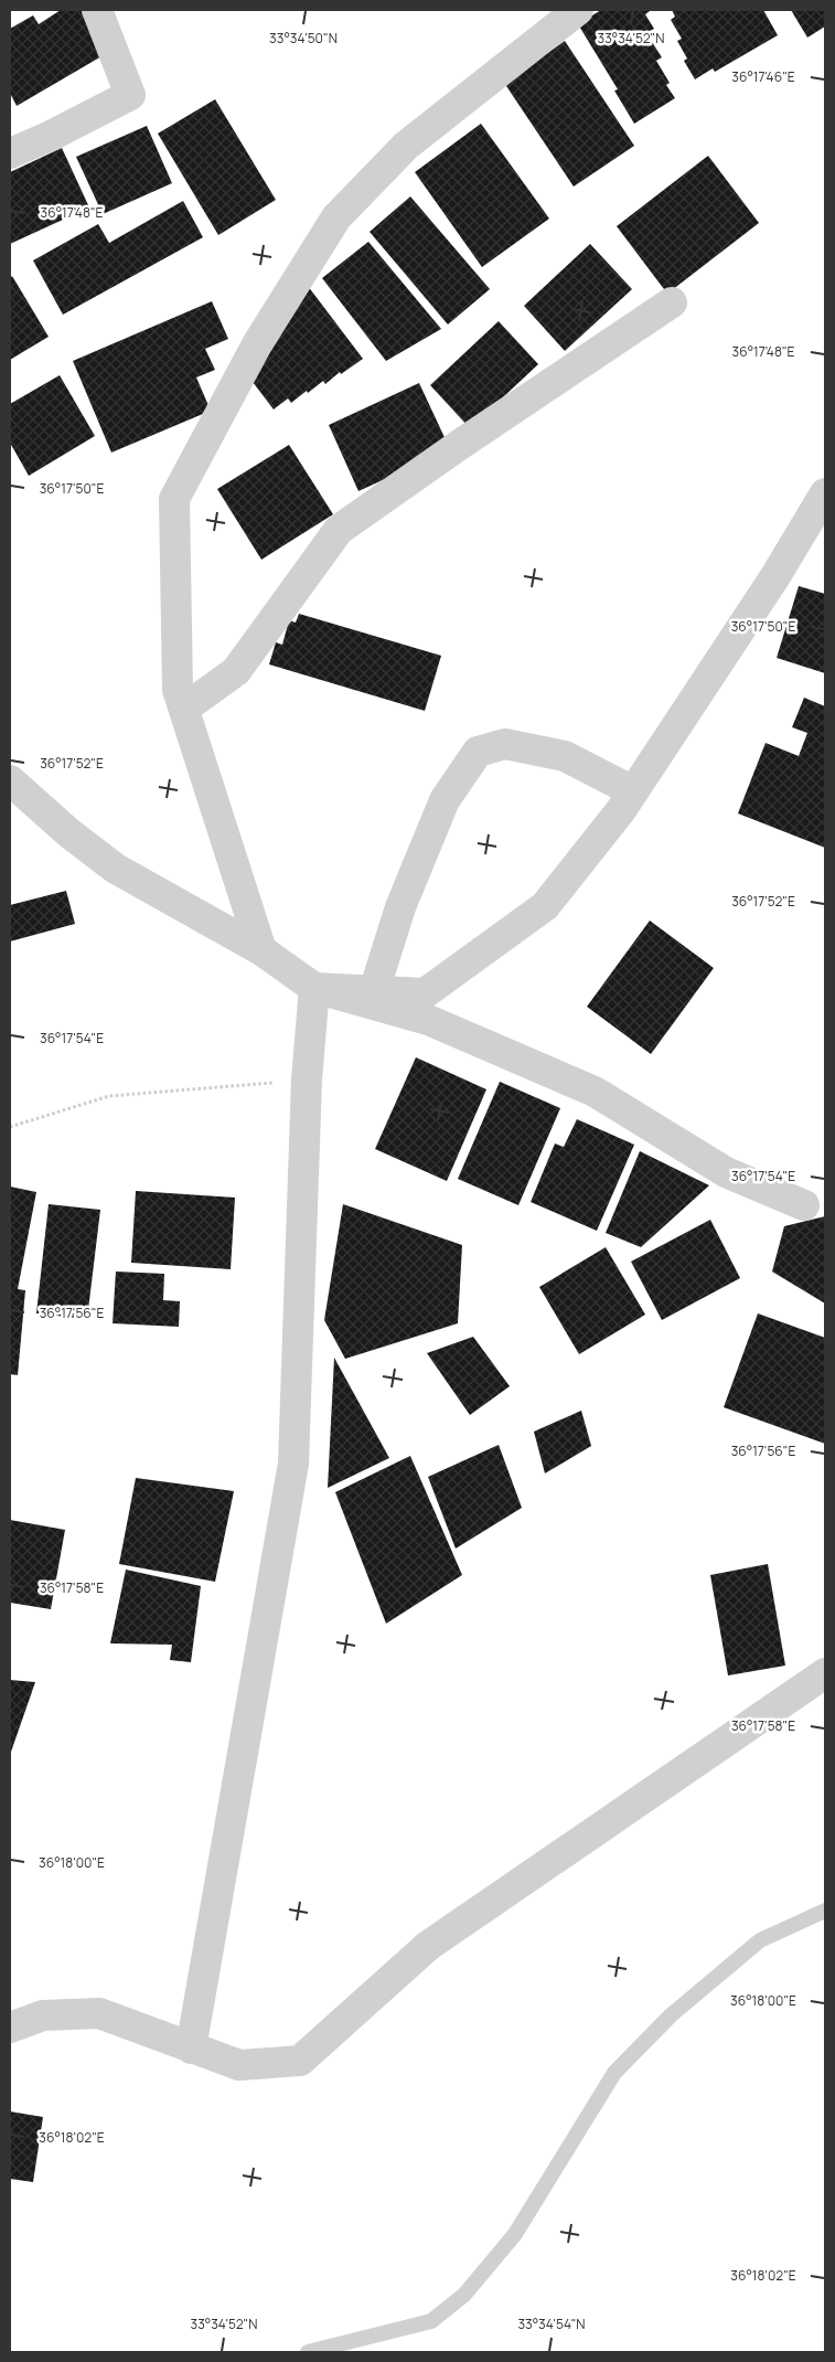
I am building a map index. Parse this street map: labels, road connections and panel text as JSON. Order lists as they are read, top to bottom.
{
  "coordinates": [
    "33°34'50\"N",
    "33°34'52\"N",
    "36°17'46\"E",
    "36°17'48\"E",
    "36°17'50\"E",
    "36°17'52\"E",
    "36°17'54\"E",
    "36°17'56\"E",
    "36°17'58\"E",
    "36°18'00\"E",
    "36°18'02\"E",
    "33°34'54\"N"
  ]
}
